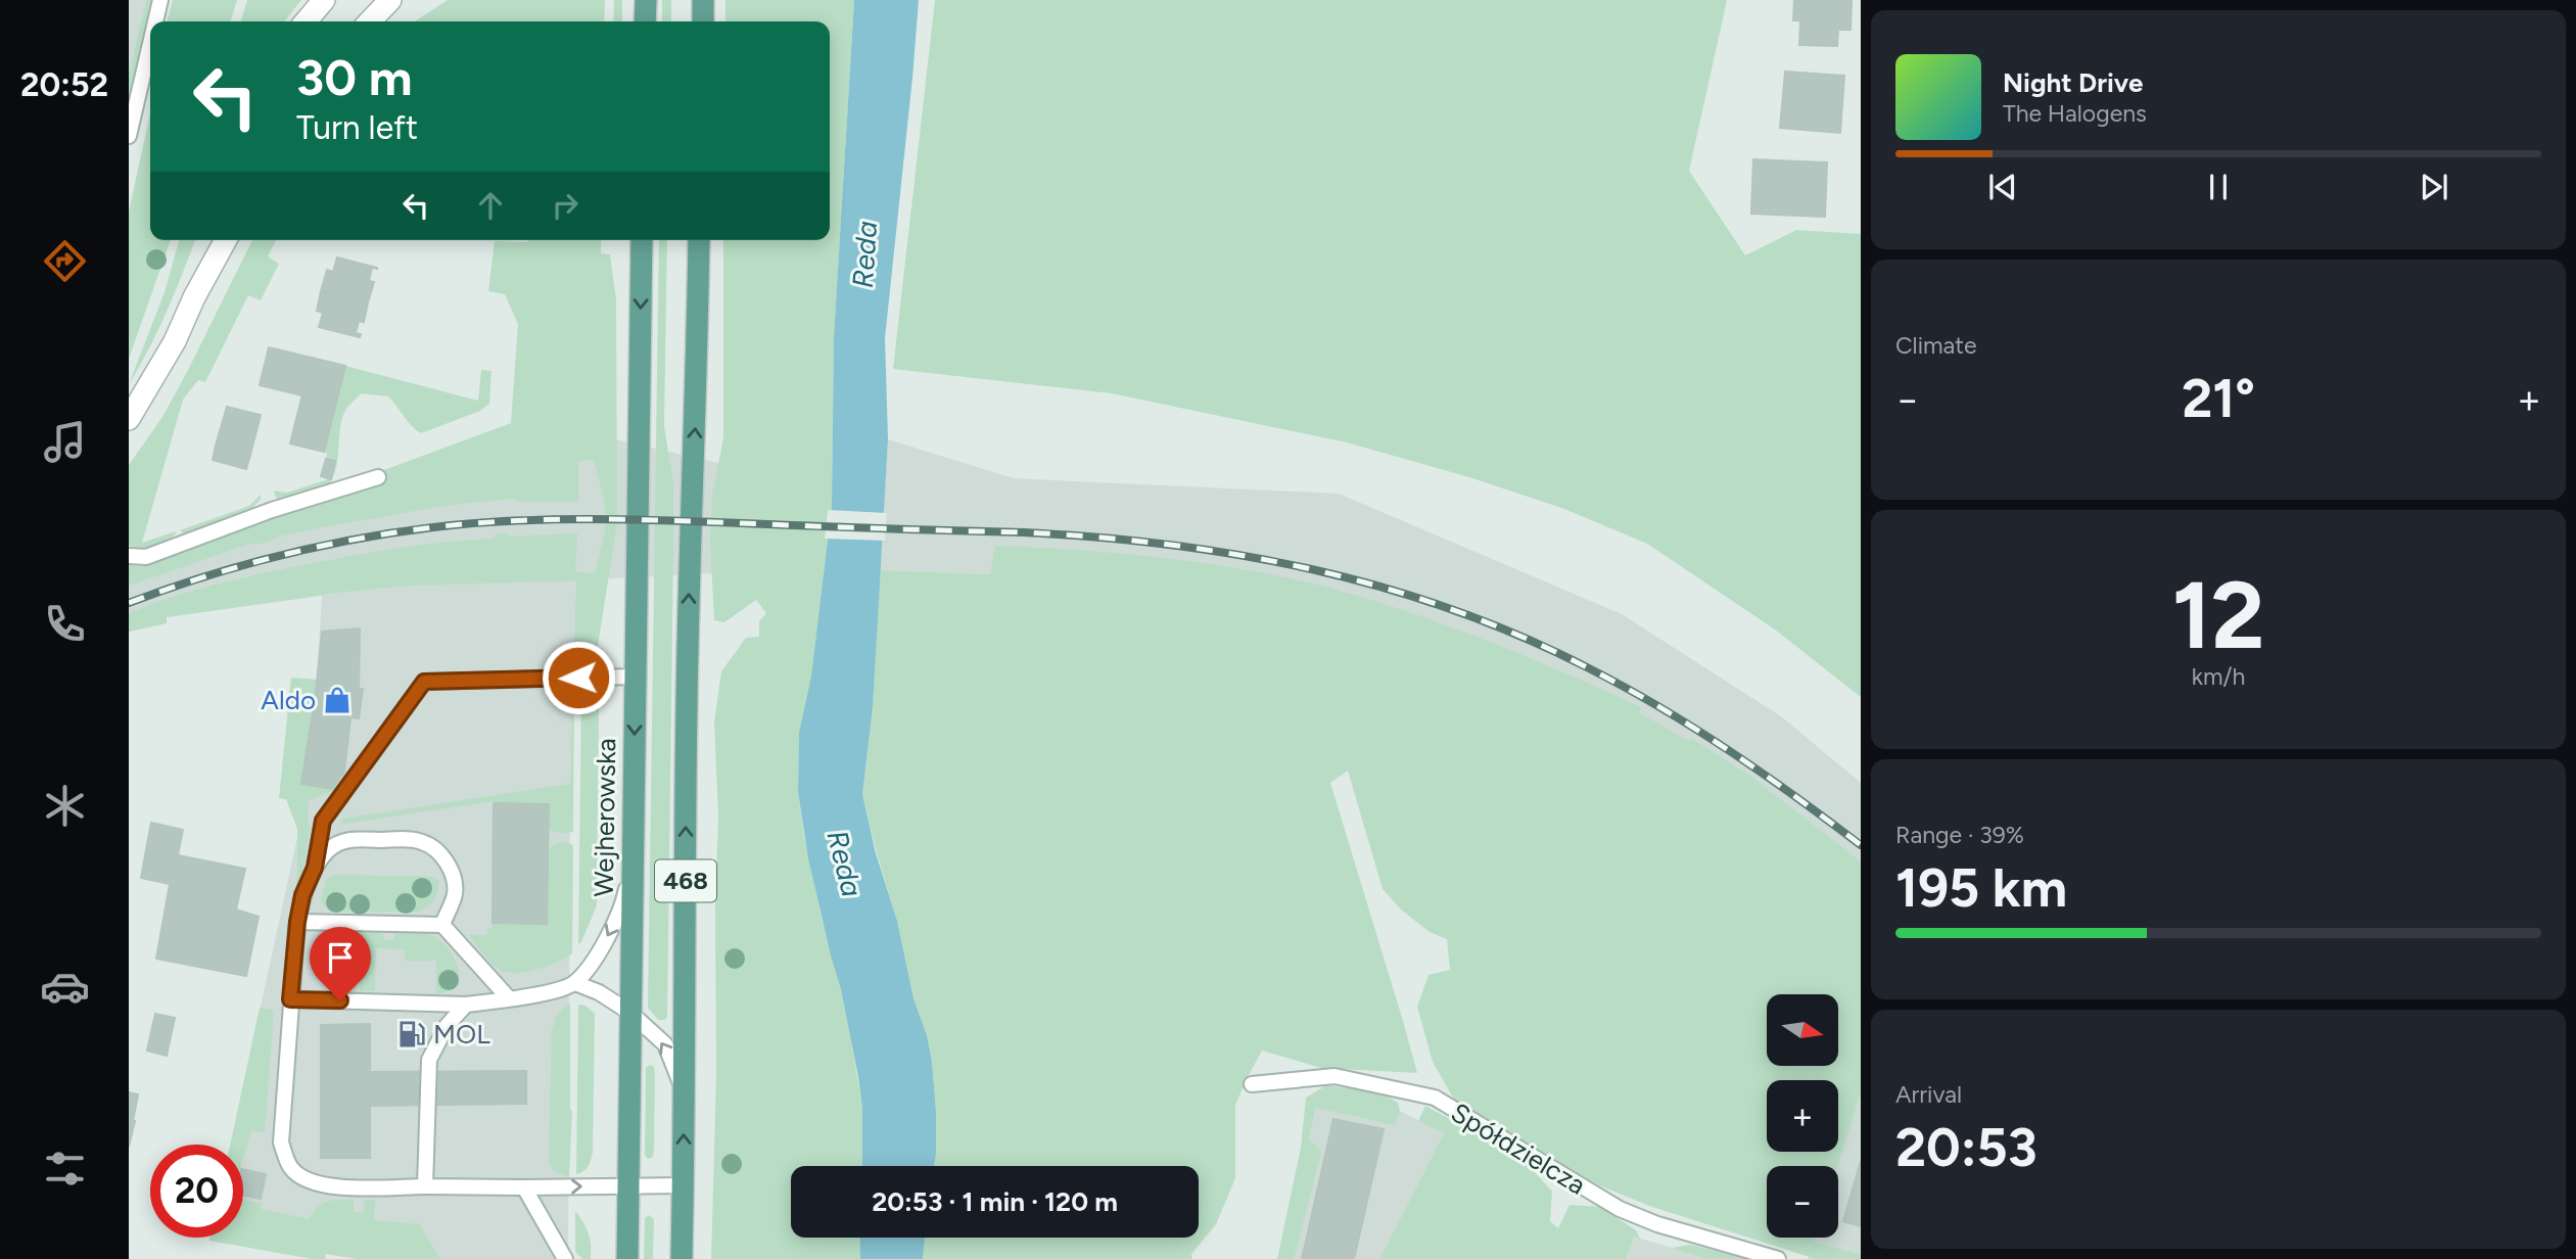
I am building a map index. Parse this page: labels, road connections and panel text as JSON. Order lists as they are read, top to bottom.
{
  "streets": {
    "main road": ["Wejherowska", "468"],
    "lane": ["Spółdzielcza"]
  },
  "water": ["Reda"],
  "places": {
    "shop": ["Aldo"],
    "fuel station": ["MOL"]
  },
  "north": "right",
  "page": {
    "tabs": "20:52",
    "turn": ["30 m", "Turn left"],
    "song": ["Night Drive", "The Halogens"],
    "tile": [
      "Climate",
      ["12", "km/h"],
      ["Range · 39%", "195 km"],
      ["Arrival", "20:53"]
    ],
    "heat": ["−", "21°", "+"],
    "map_buttons": ["+", "−"],
    "limit": "20",
    "trip": "20:53 · 1 min · 120 m"
  }
}
